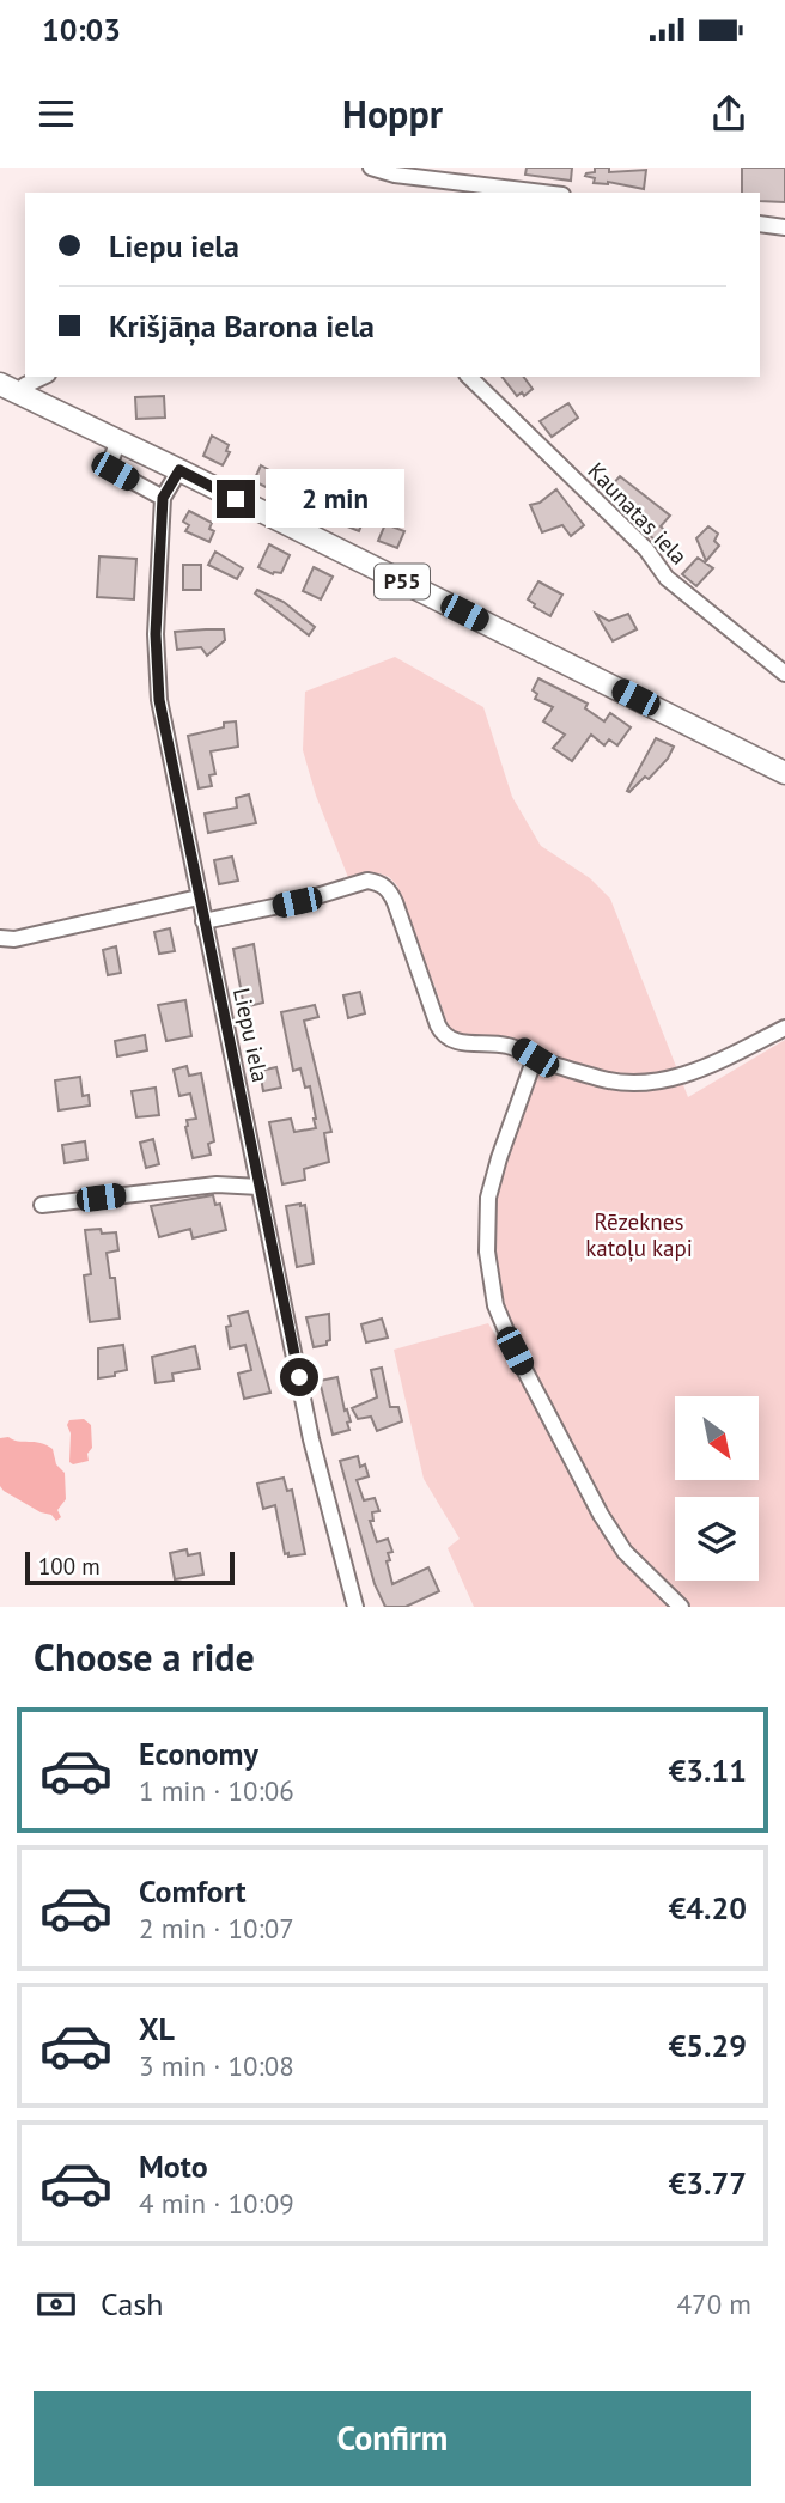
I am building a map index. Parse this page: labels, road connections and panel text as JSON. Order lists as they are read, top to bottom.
{
  "streets": {
    "main road": ["P55"],
    "street": ["Kaunatas iela", "Liepu iela"]
  },
  "crossings": [
    ["P55", "Liepu iela"]
  ],
  "parks": ["Rēzeknes katoļu kapi"],
  "scale_bar": "100 m",
  "north": "bottom right",
  "page": {
    "status": "10:03",
    "header": "Hoppr",
    "banner": ["Liepu iela", "Krišjāņa Barona iela"],
    "bubble": "2 min",
    "scale": "100 m",
    "heading": "Choose a ride",
    "list": [
      {
        "name": "Economy",
        "note": "1 min · 10:06",
        "value": "€3.11"
      },
      {
        "name": "Comfort",
        "note": "2 min · 10:07",
        "value": "€4.20"
      },
      {
        "name": "XL",
        "note": "3 min · 10:08",
        "value": "€5.29"
      },
      {
        "name": "Moto",
        "note": "4 min · 10:09",
        "value": "€3.77"
      }
    ],
    "pay": ["Cash", "470 m"],
    "buttons": "Confirm"
  }
}
